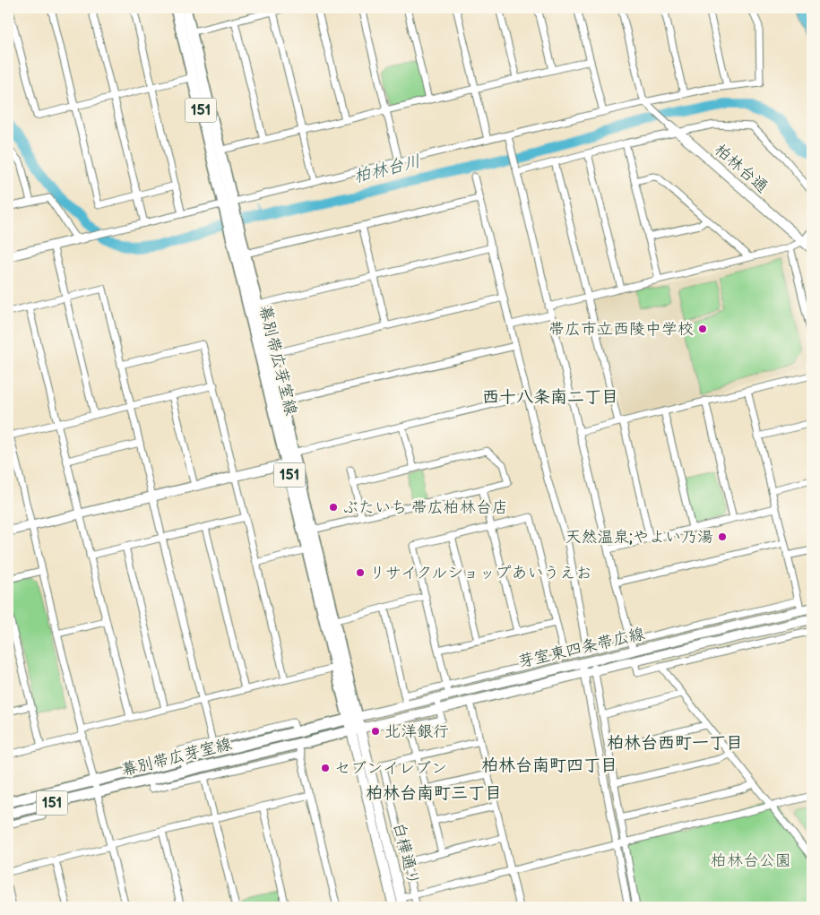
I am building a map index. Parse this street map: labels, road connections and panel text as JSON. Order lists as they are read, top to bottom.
{
  "streets": {
    "main road": [
      "151",
      "柏林台通",
      "幕別帯広芽室線",
      "芽室東四条帯広線",
      "白樺通り"
    ]
  },
  "crossings": [
    ["幕別帯広芽室線", "芽室東四条帯広線"],
    ["幕別帯広芽室線", "白樺通り"],
    ["芽室東四条帯広線", "白樺通り"]
  ],
  "districts": [
    "西十八条南二丁目",
    "柏林台西町一丁目",
    "柏林台南町四丁目",
    "柏林台南町三丁目"
  ],
  "water": ["柏林台川"],
  "parks": ["柏林台公園"],
  "places": [
    "帯広市立西陵中学校",
    "ぶたいち 帯広柏林台店",
    "天然温泉;やよい乃湯",
    "リサイクルショップあいうえお",
    "北洋銀行",
    "セブンイレブン"
  ]
}
